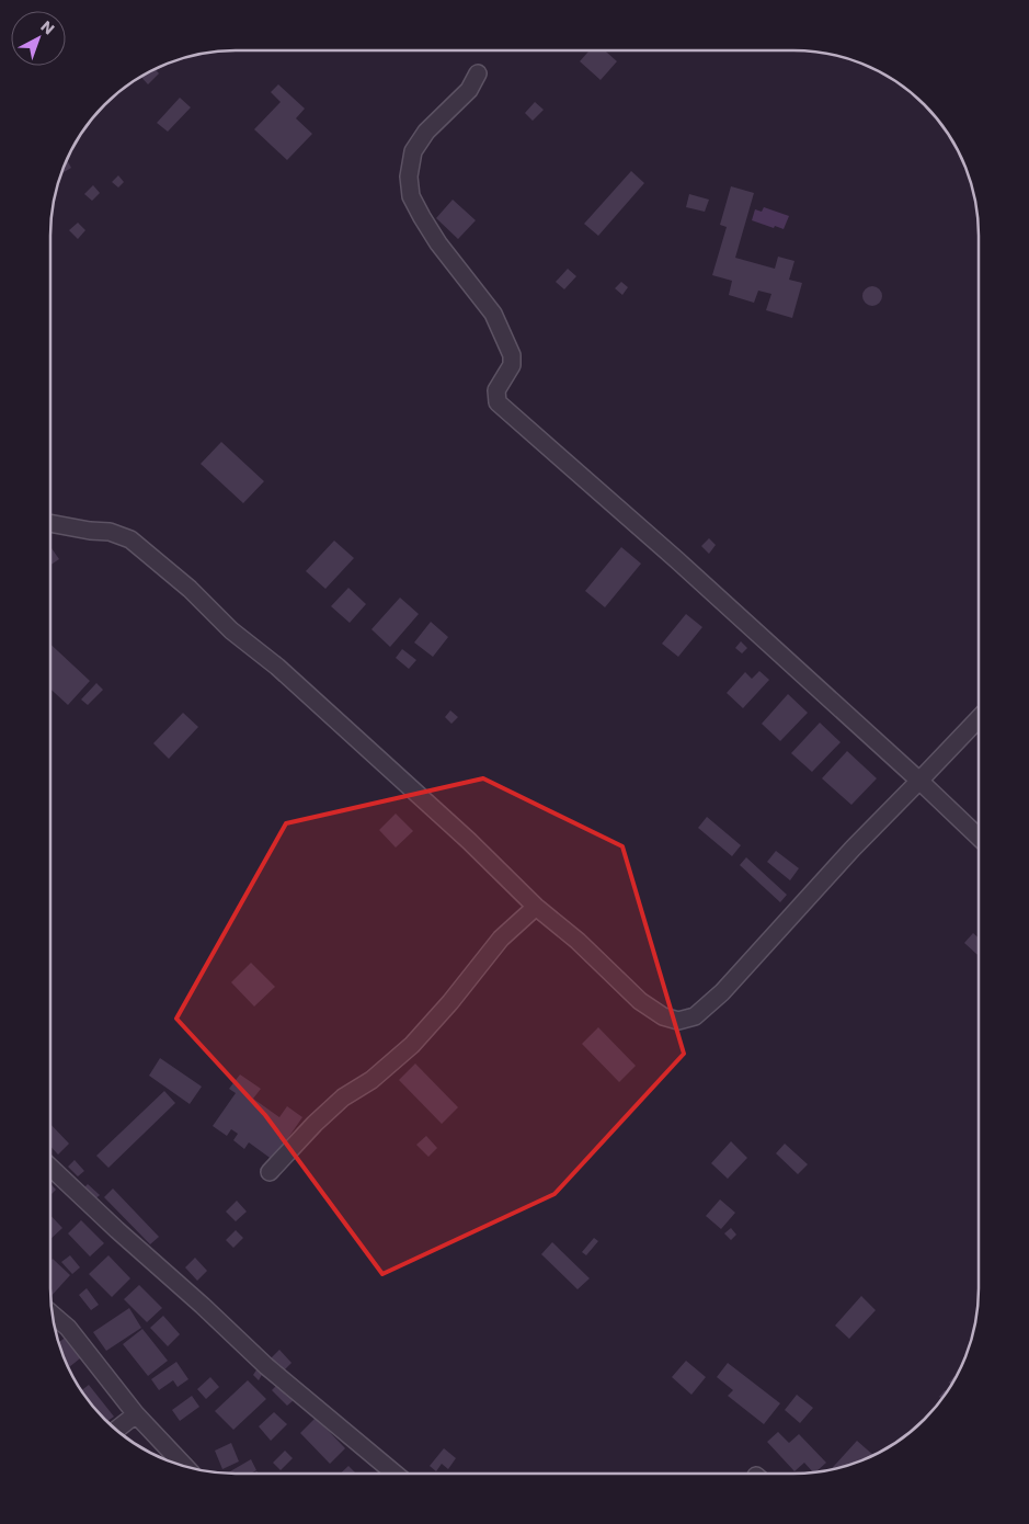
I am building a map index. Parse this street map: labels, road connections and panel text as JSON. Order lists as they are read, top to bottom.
{
  "north": "top right"
}
